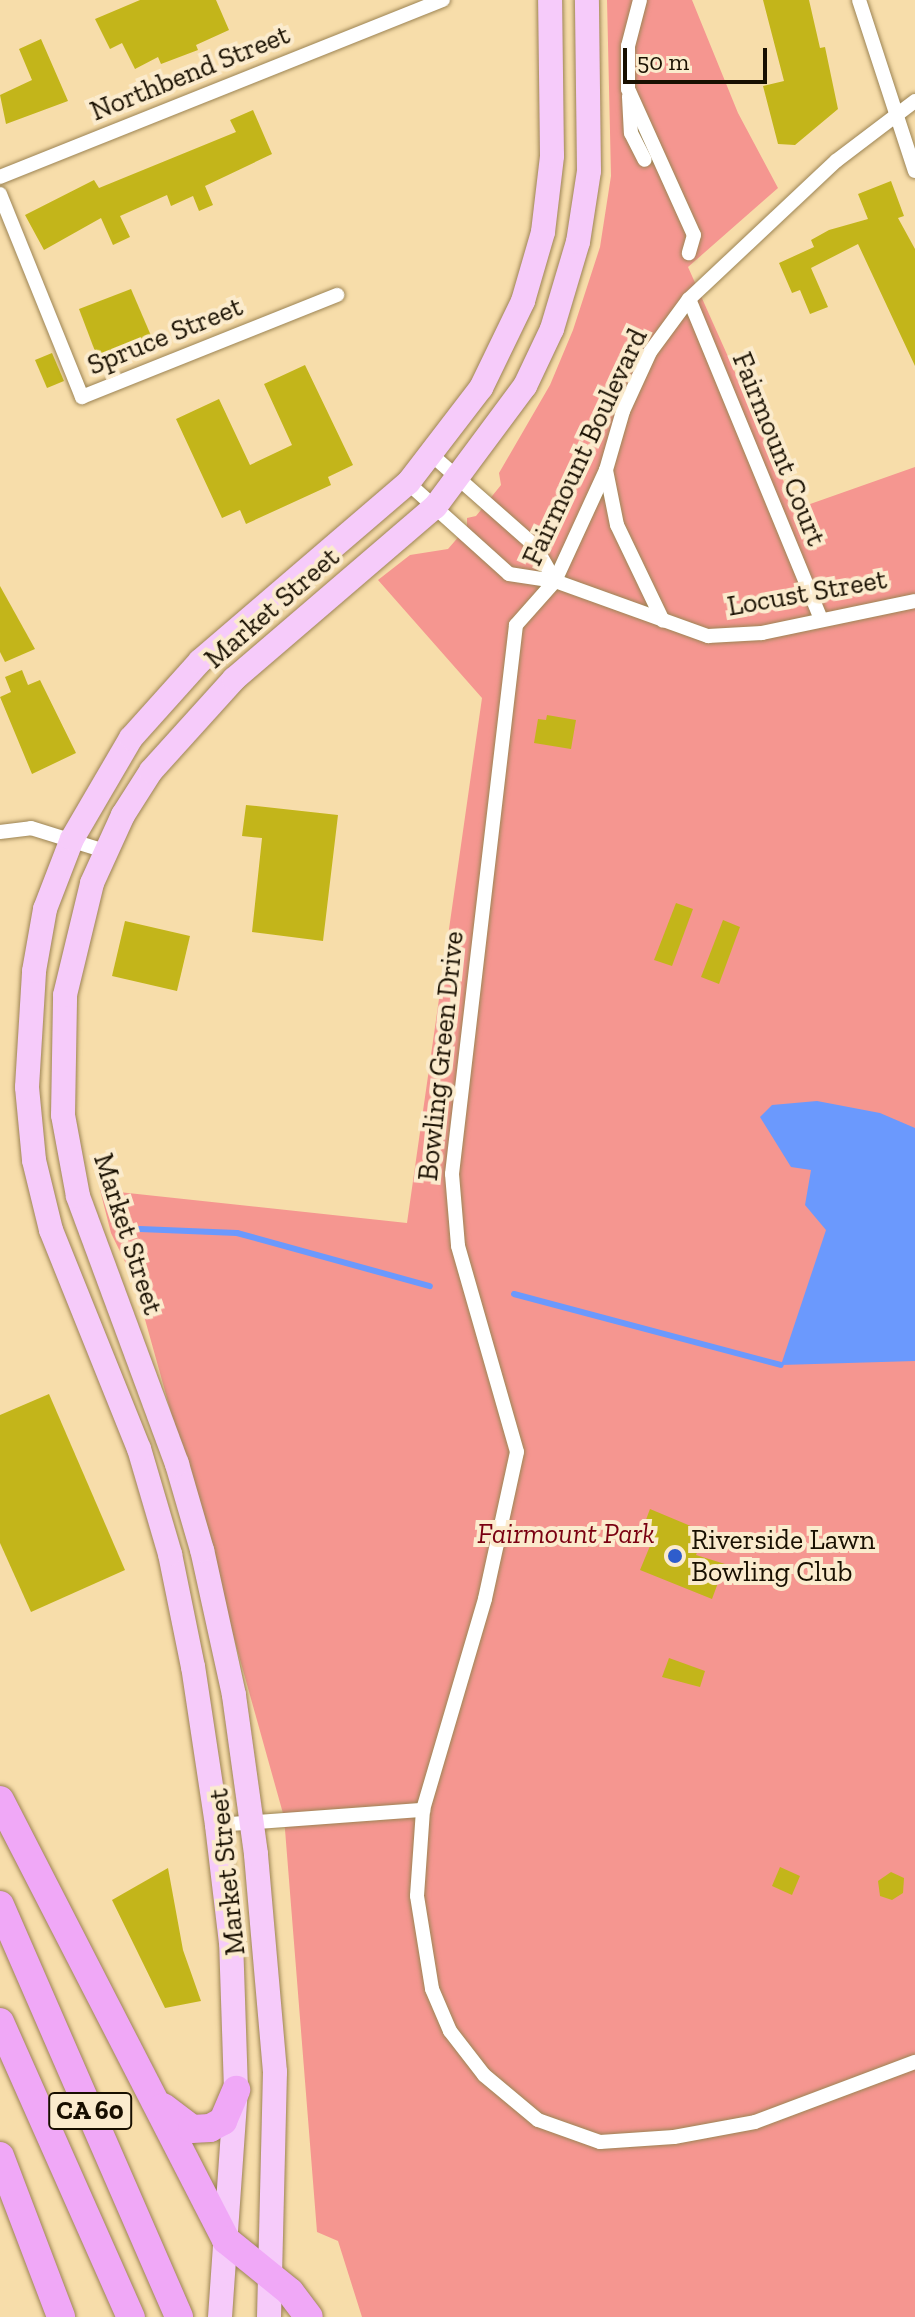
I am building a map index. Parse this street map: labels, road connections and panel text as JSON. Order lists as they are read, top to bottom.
{
  "streets": {
    "highway": ["CA 60"],
    "main road": ["Market Street"],
    "street": [
      "Northbend Street",
      "Spruce Street",
      "Fairmount Boulevard",
      "Fairmount Court",
      "Locust Street",
      "Bowling Green Drive"
    ]
  },
  "crossings": [
    ["Fairmount Boulevard", "Fairmount Court"],
    ["Fairmount Boulevard", "Locust Street"],
    ["Fairmount Boulevard", "Bowling Green Drive"],
    ["Fairmount Court", "Locust Street"]
  ],
  "parks": ["Fairmount Park"],
  "places": ["Riverside Lawn Bowling Club"],
  "scale_bar": "50 m"
}
